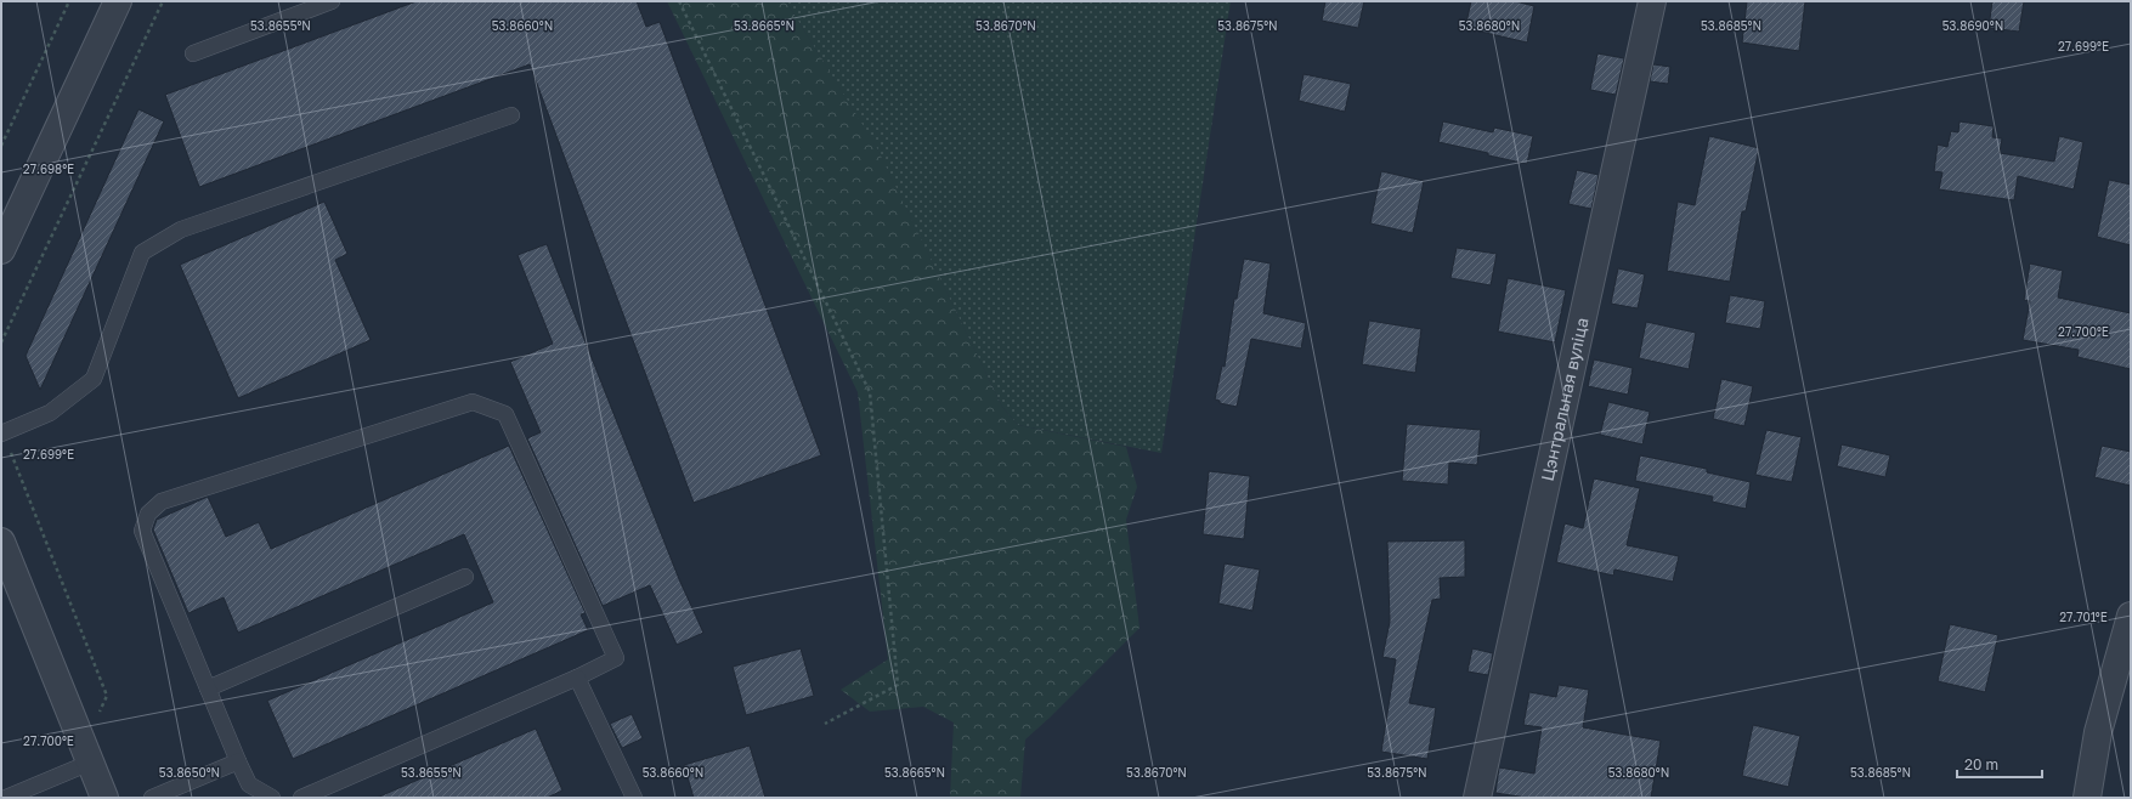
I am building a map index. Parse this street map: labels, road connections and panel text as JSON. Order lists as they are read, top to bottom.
{
  "streets": {
    "street": ["Цэнтральная вуліца"]
  },
  "scale_bar": "20 m",
  "coordinates": [
    "53.8655°N",
    "53.8660°N",
    "53.8665°N",
    "53.8670°N",
    "53.8675°N",
    "53.8680°N",
    "53.8685°N",
    "53.8690°N",
    "27.699°E",
    "27.698°E",
    "27.700°E",
    "27.701°E",
    "53.8650°N"
  ]
}
